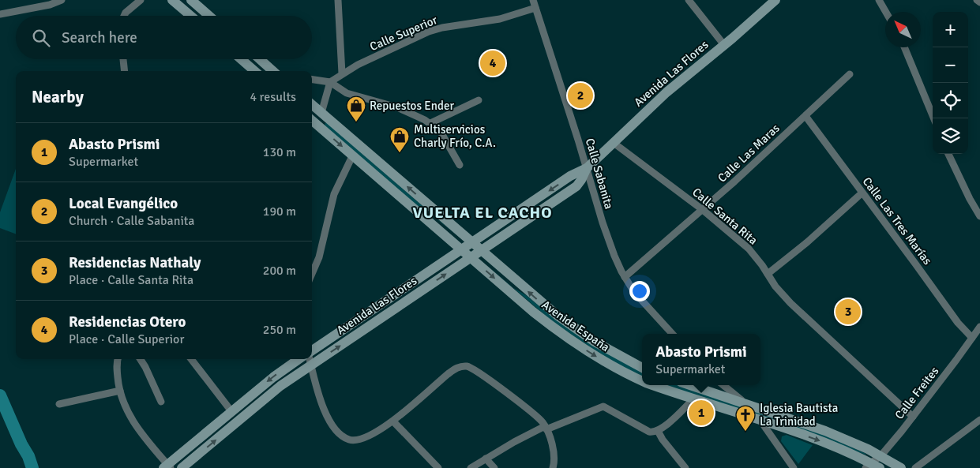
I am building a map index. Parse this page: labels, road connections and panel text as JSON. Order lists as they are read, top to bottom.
{
  "streets": {
    "main road": ["Avenida Las Flores", "Avenida España"],
    "street": [
      "Calle Superior",
      "Calle Las Maras",
      "Calle Sabanita",
      "Calle Santa Rita",
      "Calle Las Tres Marías",
      "Calle Freites"
    ]
  },
  "crossings": [
    ["Calle Superior", "Calle Sabanita"],
    ["Avenida Las Flores", "Calle Sabanita"],
    ["Avenida Las Flores", "Calle Santa Rita"],
    ["Avenida Las Flores", "Avenida España"],
    ["Calle Las Maras", "Calle Sabanita"],
    ["Calle Las Maras", "Calle Santa Rita"],
    ["Calle Las Maras", "Calle Las Tres Marías"],
    ["Calle Santa Rita", "Calle Freites"],
    ["Calle Las Tres Marías", "Calle Freites"],
    ["Avenida España", "Calle Freites"]
  ],
  "districts": ["VUELTA EL CACHO"],
  "places": {
    "shop": ["Repuestos Ender", "Multiservicios Charly Frío, C.A."],
    "church": ["Iglesia Bautista La Trinidad"]
  },
  "north": "top left",
  "page": {
    "map_buttons": ["+", "−"],
    "search": "Search here",
    "pins": [
      "4",
      "2",
      "3",
      "1"
    ],
    "heading": ["Nearby", "4 results"],
    "list": [
      {
        "mark": "1",
        "name": "Abasto Prismi",
        "note": "Supermarket",
        "value": "130 m"
      },
      {
        "mark": "2",
        "name": "Local Evangélico",
        "note": "Church · Calle Sabanita",
        "value": "190 m"
      },
      {
        "mark": "3",
        "name": "Residencias Nathaly",
        "note": "Place · Calle Santa Rita",
        "value": "200 m"
      },
      {
        "mark": "4",
        "name": "Residencias Otero",
        "note": "Place · Calle Superior",
        "value": "250 m"
      }
    ],
    "popup": ["Abasto Prismi", "Supermarket"]
  }
}
